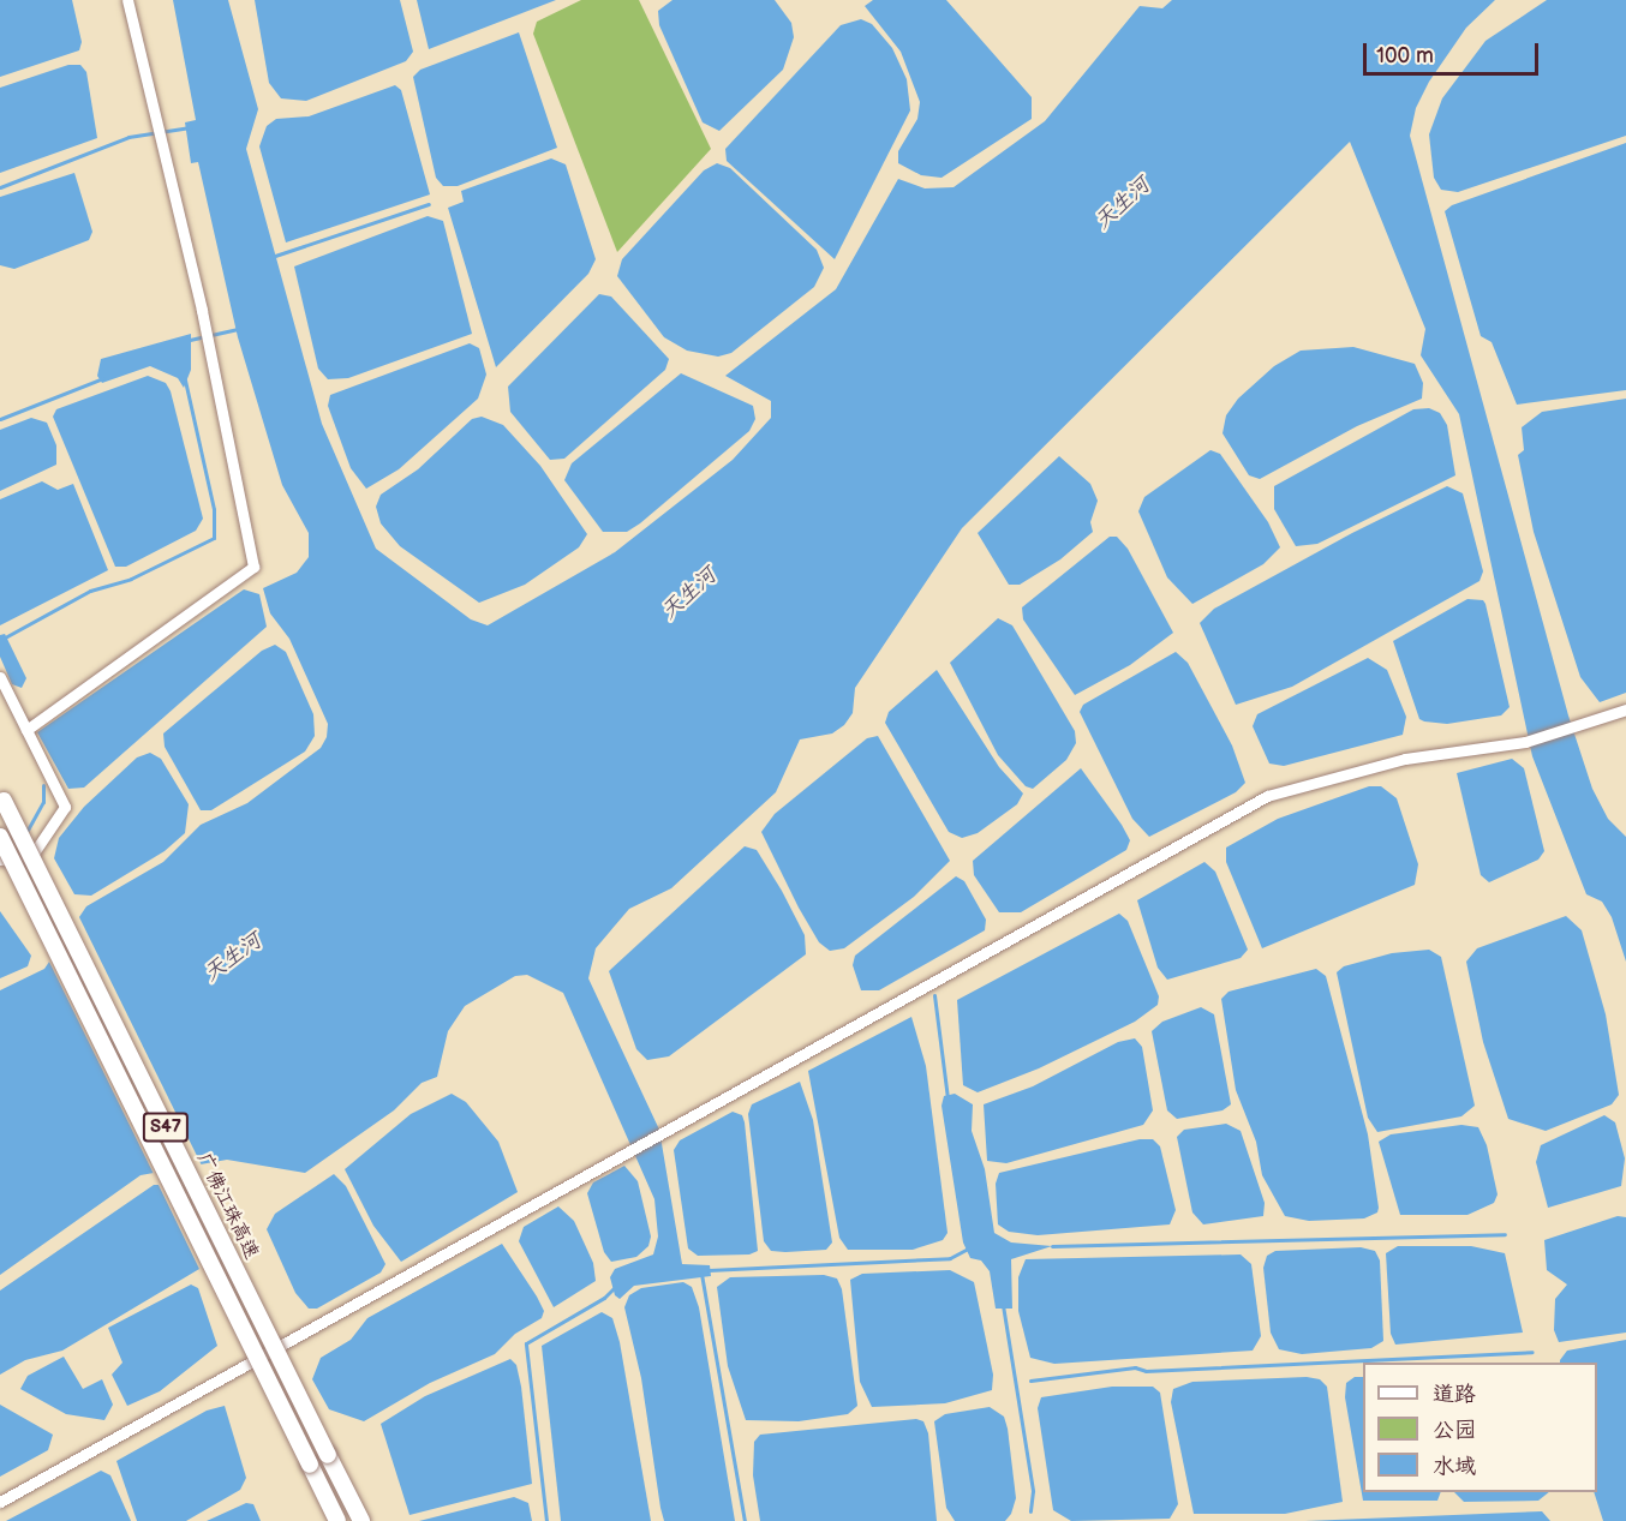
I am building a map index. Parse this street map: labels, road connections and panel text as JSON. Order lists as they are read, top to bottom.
{
  "streets": {
    "highway": ["S47", "广佛江珠高速"]
  },
  "water": ["天生河"],
  "legend": ["道路", "公园", "水域"],
  "scale_bar": "100 m"
}
